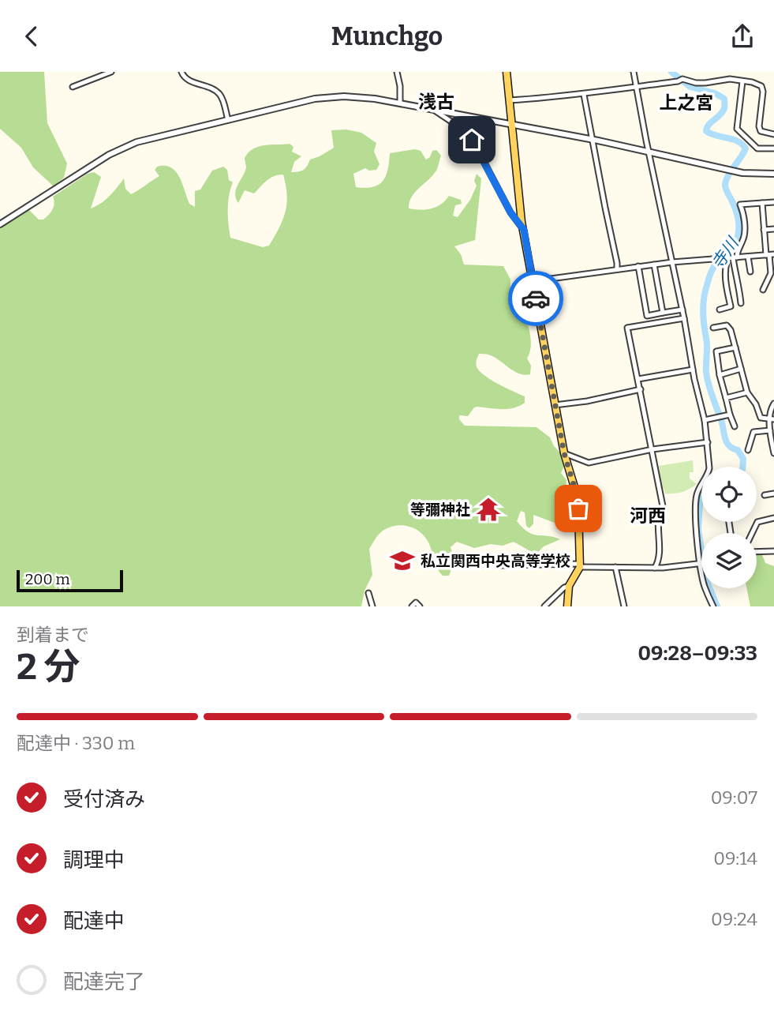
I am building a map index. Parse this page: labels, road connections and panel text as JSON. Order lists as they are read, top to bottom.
{
  "districts": ["浅古", "上之宮", "河西"],
  "water": ["寺川"],
  "places": {
    "temple": ["等彌神社"],
    "school or university": ["私立関西中央高等学校"]
  },
  "scale_bar": "200 m",
  "page": {
    "header": "Munchgo",
    "scale": "200 m",
    "heading": ["2 分", "到着まで", "09:28–09:33"],
    "bar": "配達中 · 330 m",
    "list": [
      ["受付済み", "09:07"],
      ["調理中", "09:14"],
      ["配達中", "09:24"],
      "配達完了"
    ]
  }
}
